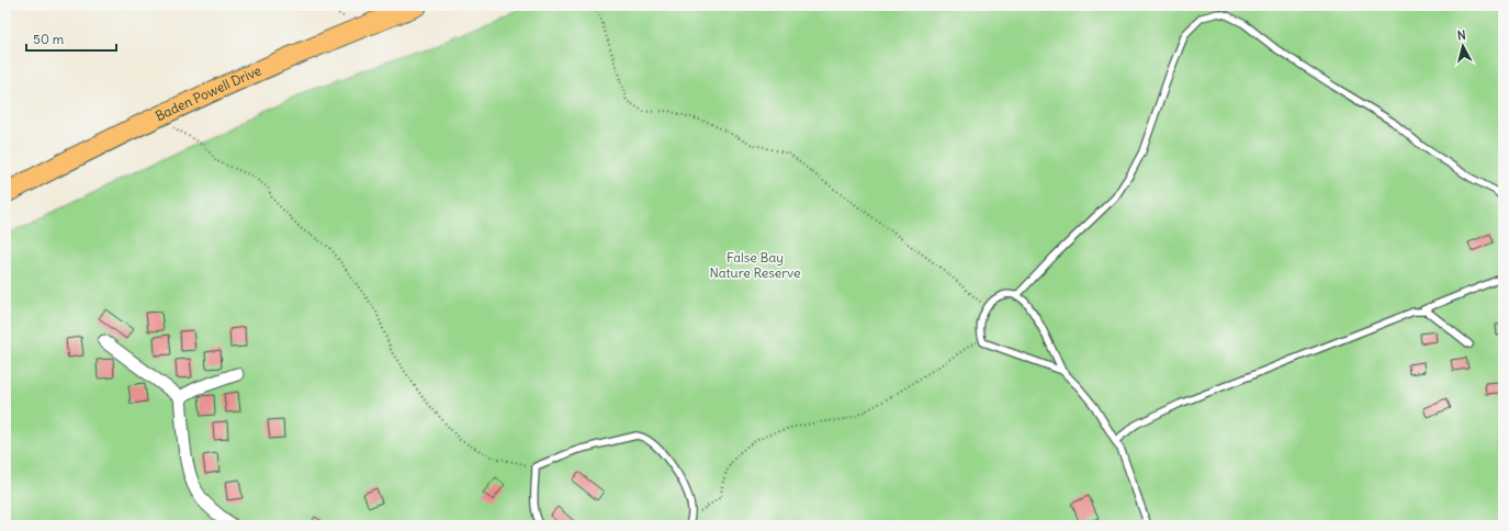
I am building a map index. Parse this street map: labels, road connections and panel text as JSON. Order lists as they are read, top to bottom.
{
  "streets": {
    "main road": ["Baden Powell Drive"]
  },
  "parks": ["False Bay Nature Reserve"],
  "scale_bar": "50 m",
  "north": "top"
}
